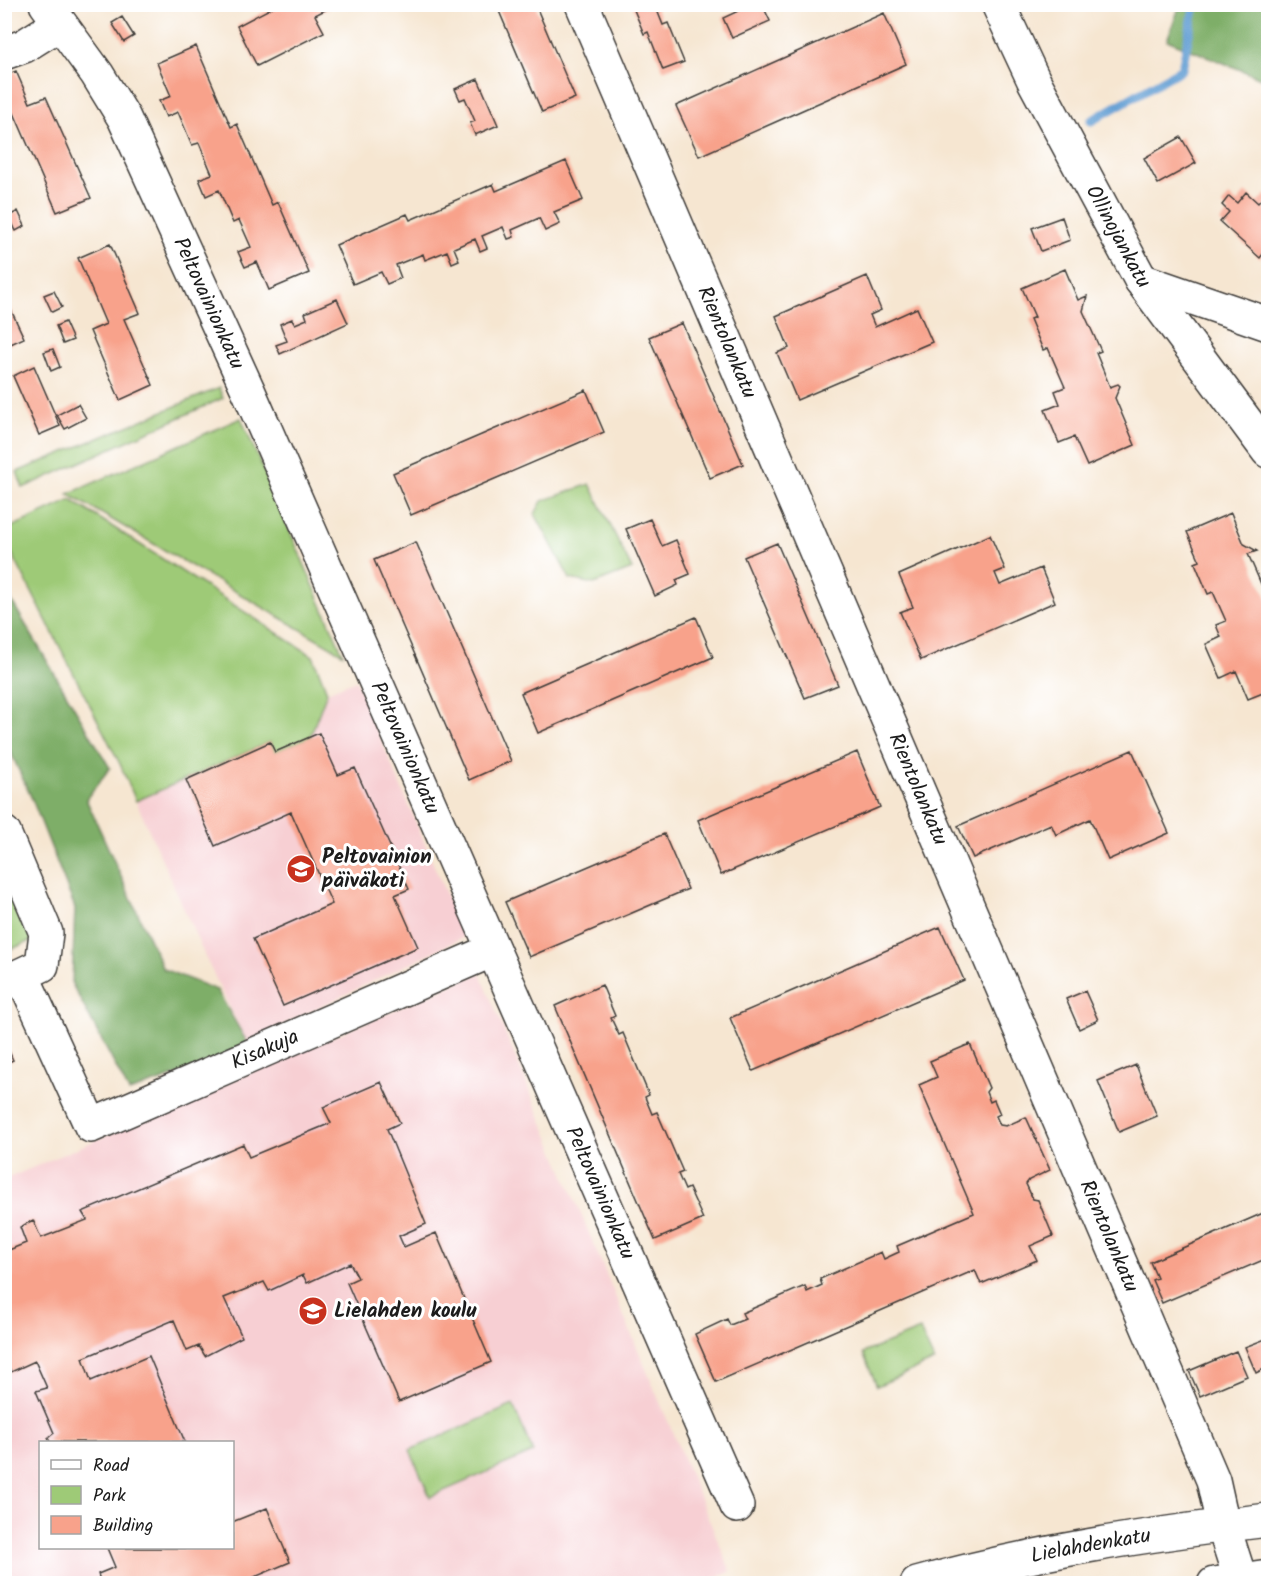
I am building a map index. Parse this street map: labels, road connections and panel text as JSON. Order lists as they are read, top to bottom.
{
  "streets": {
    "street": [
      "Ollinojankatu",
      "Peltovainionkatu",
      "Rientolankatu",
      "Kisakuja",
      "Lielahdenkatu"
    ]
  },
  "crossings": [
    ["Peltovainionkatu", "Kisakuja"],
    ["Rientolankatu", "Lielahdenkatu"]
  ],
  "places": {
    "school or university": ["Peltovainion päiväkoti", "Lielahden koulu"]
  },
  "legend": ["Road", "Park", "Building"]
}
